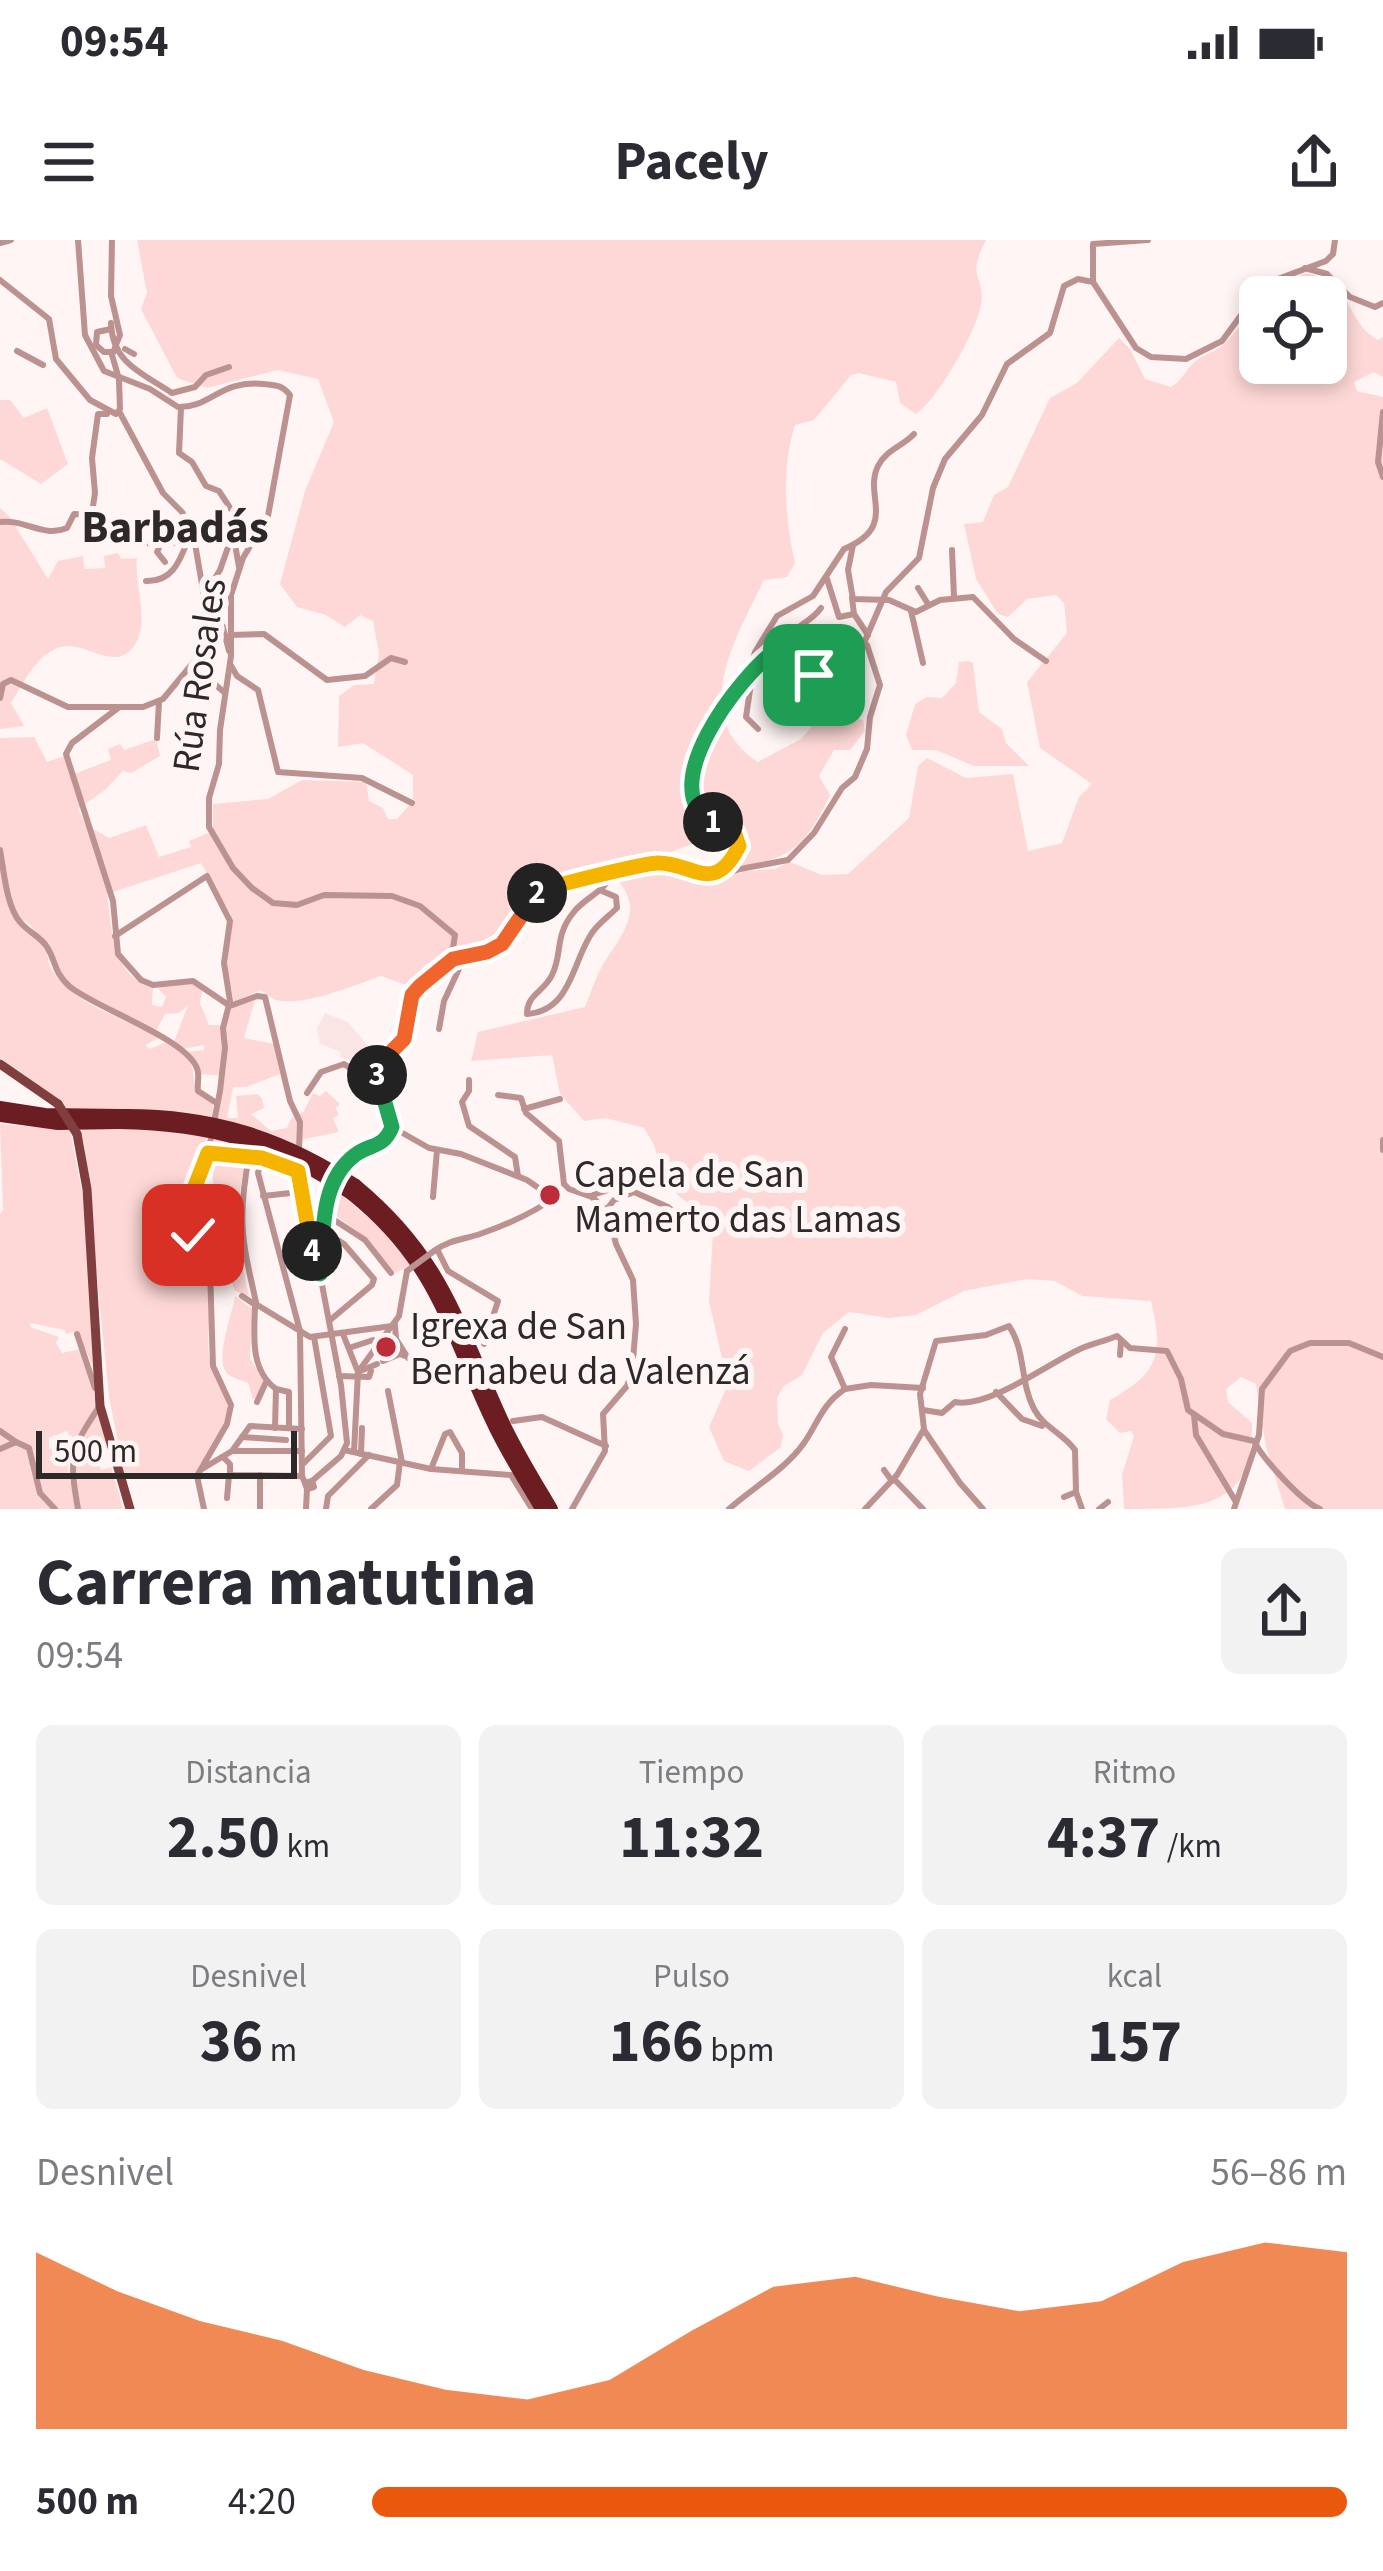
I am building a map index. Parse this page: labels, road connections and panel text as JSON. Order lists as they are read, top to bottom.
{
  "streets": {
    "street": ["Rúa Rosales"]
  },
  "districts": ["Barbadás"],
  "places": ["Capela de San Mamerto das Lamas", "Igrexa de San Bernabeu da Valenzá"],
  "scale_bar": "500 m",
  "page": {
    "status": "09:54",
    "header": "Pacely",
    "pins": [
      "1",
      "2",
      "3",
      "4"
    ],
    "scale": "500 m",
    "heading": ["Carrera matutina", "09:54"],
    "stats": [
      ["Distancia", "2.50 km"],
      ["Tiempo", "11:32"],
      ["Ritmo", "4:37 /km"],
      ["Desnivel", "36 m"],
      ["Pulso", "166 bpm"],
      ["kcal", "157"]
    ],
    "chart": ["Desnivel", "56–86 m"],
    "list": [
      {
        "name": "500 m",
        "note": "4:20"
      }
    ]
  }
}
